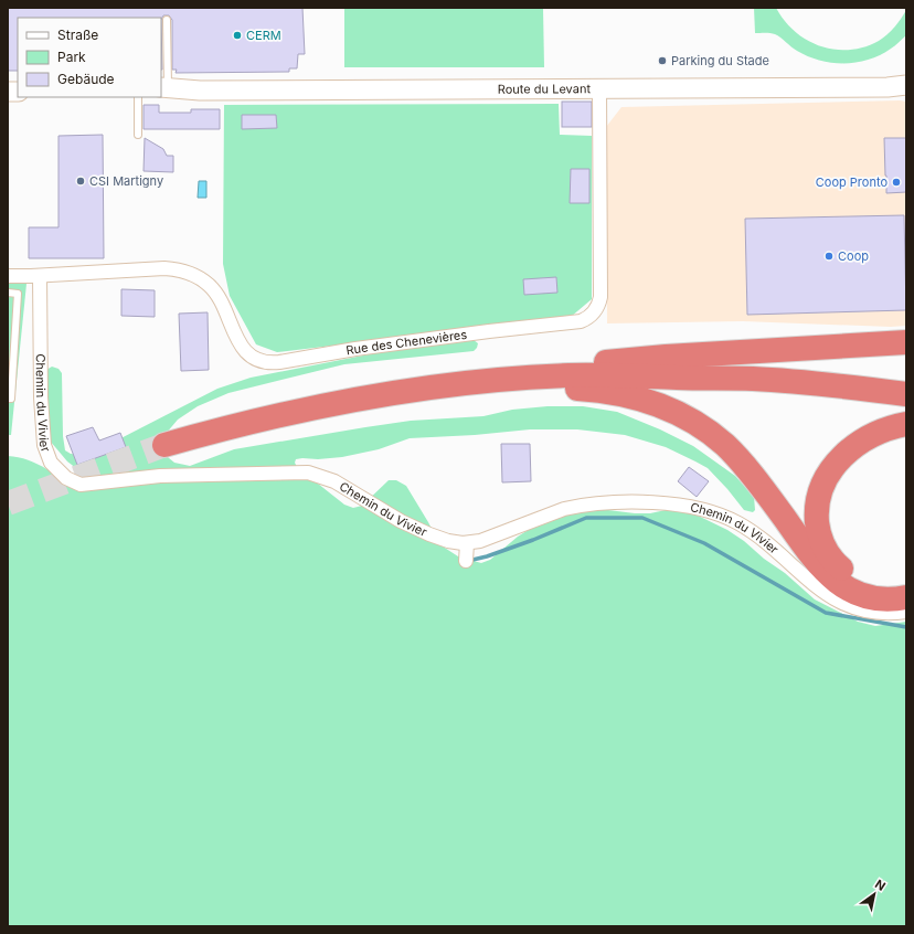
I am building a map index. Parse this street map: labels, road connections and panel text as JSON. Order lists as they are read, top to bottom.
{
  "streets": {
    "street": ["Route du Levant", "Rue des Chenevières", "Chemin du Vivier"]
  },
  "crossings": [
    ["Route du Levant", "Rue des Chenevières"],
    ["Rue des Chenevières", "Chemin du Vivier"]
  ],
  "places": [
    "CERM",
    "Parking du Stade",
    "CSI Martigny",
    "Coop Pronto",
    "Coop"
  ],
  "legend": ["Straße", "Park", "Gebäude"],
  "north": "top right"
}
